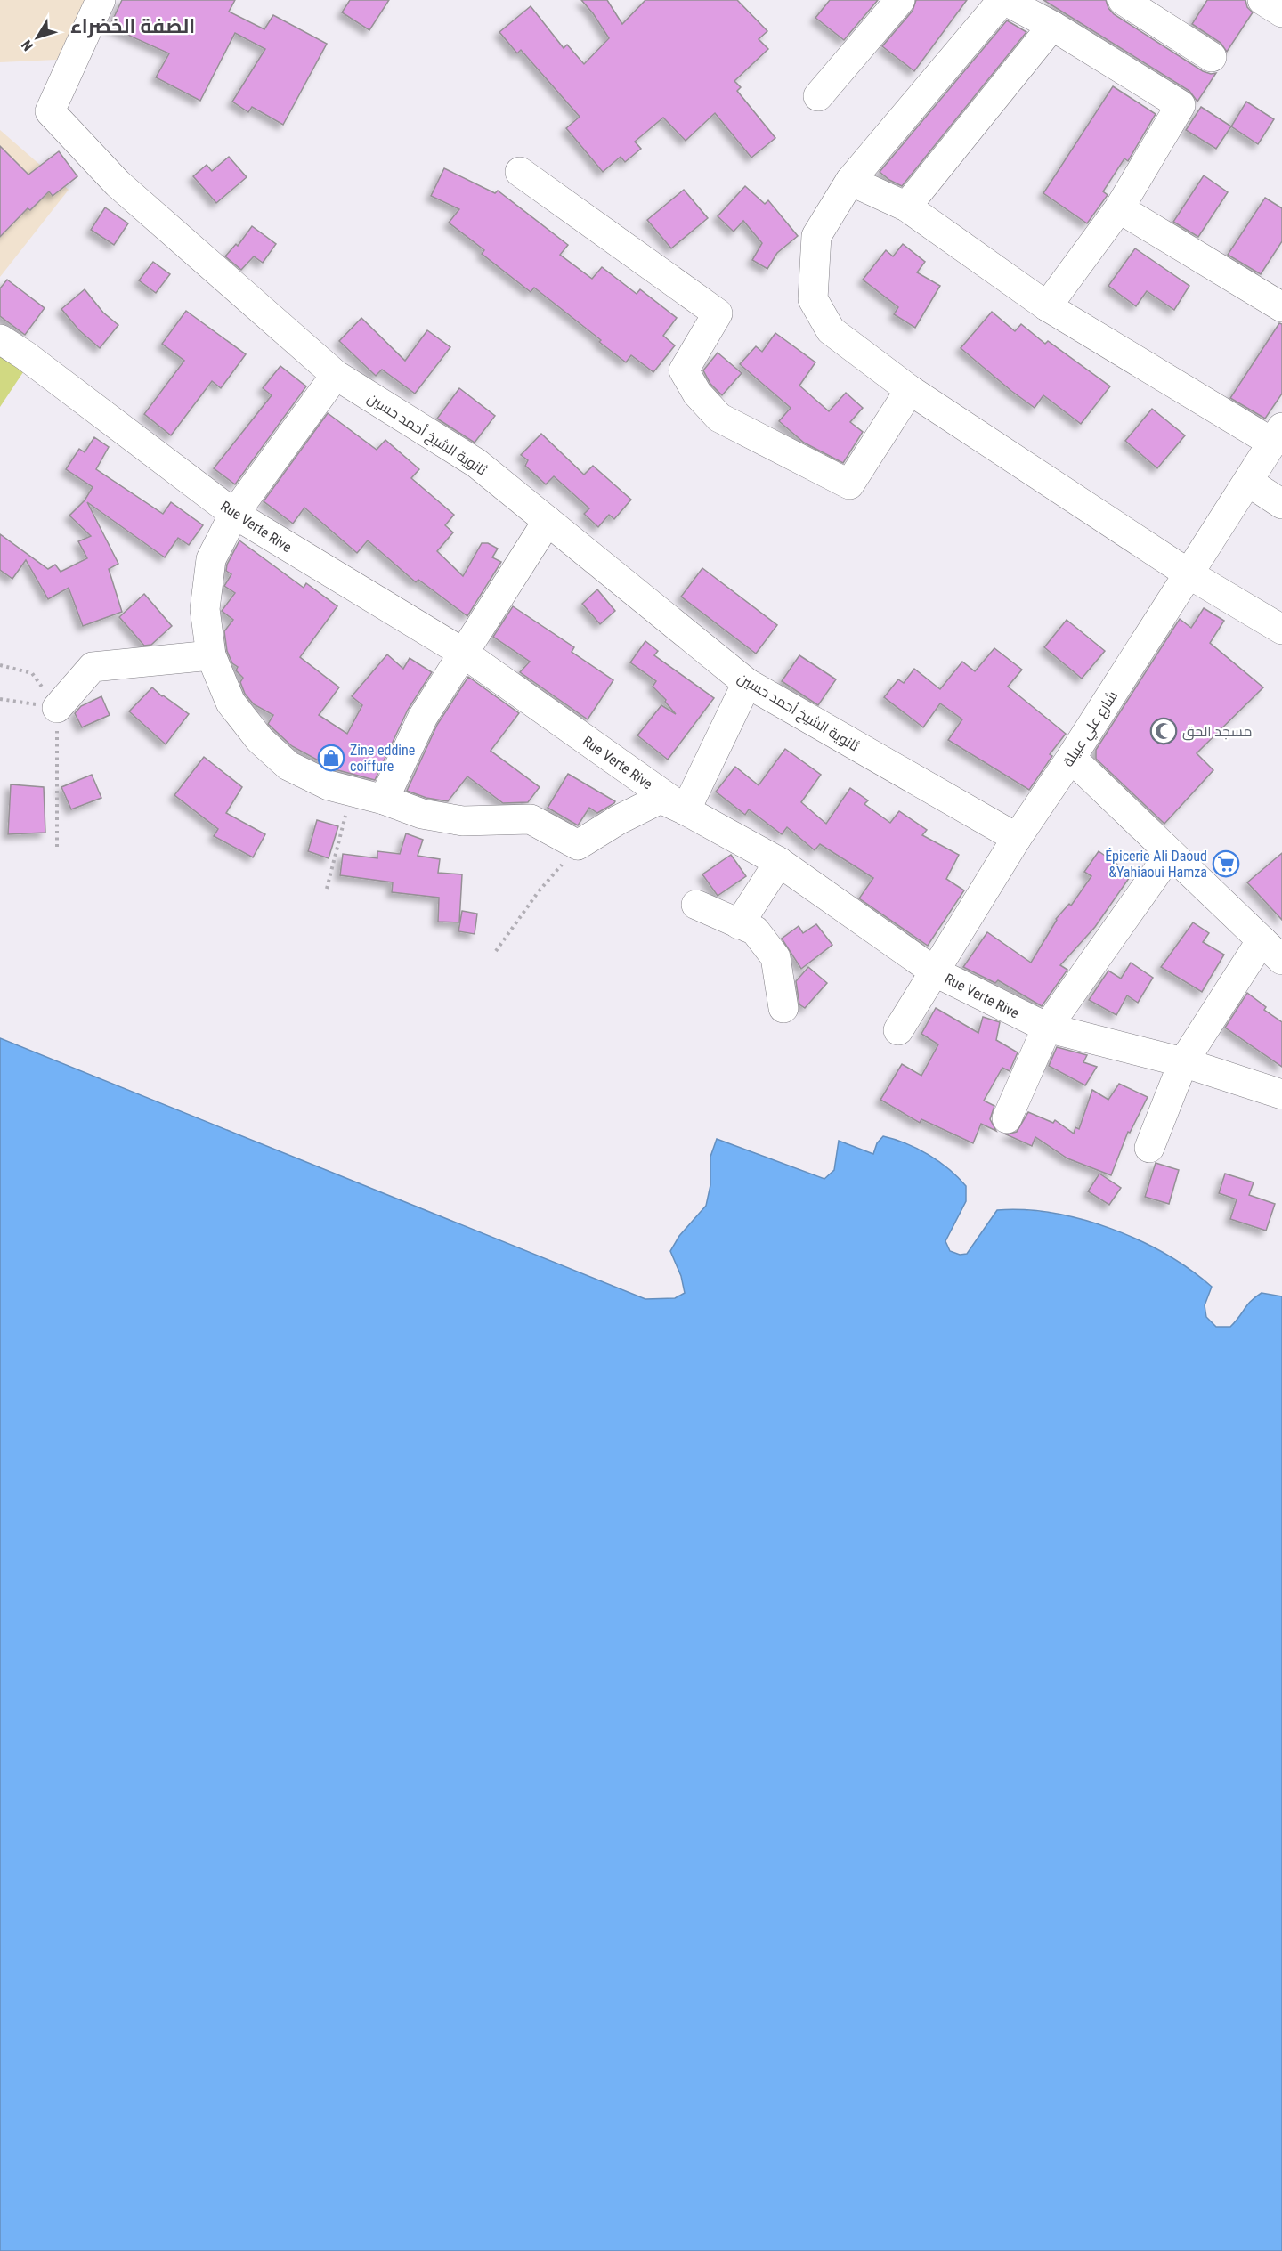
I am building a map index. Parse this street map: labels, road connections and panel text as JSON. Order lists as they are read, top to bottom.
{
  "streets": {
    "street": ["ثانوية الشيخ أحمد حسين", "Rue Verte Rive", "شارع علي عبيلة"]
  },
  "crossings": [
    ["ثانوية الشيخ أحمد حسين", "شارع علي عبيلة"],
    ["Rue Verte Rive", "شارع علي عبيلة"]
  ],
  "districts": ["الضفة الخضراء"],
  "places": {
    "mosque": ["مسجد الحق"],
    "shop": ["Zine eddine coiffure"],
    "supermarket": ["Épicerie Ali Daoud &Yahiaoui Hamza"]
  },
  "north": "bottom left"
}
